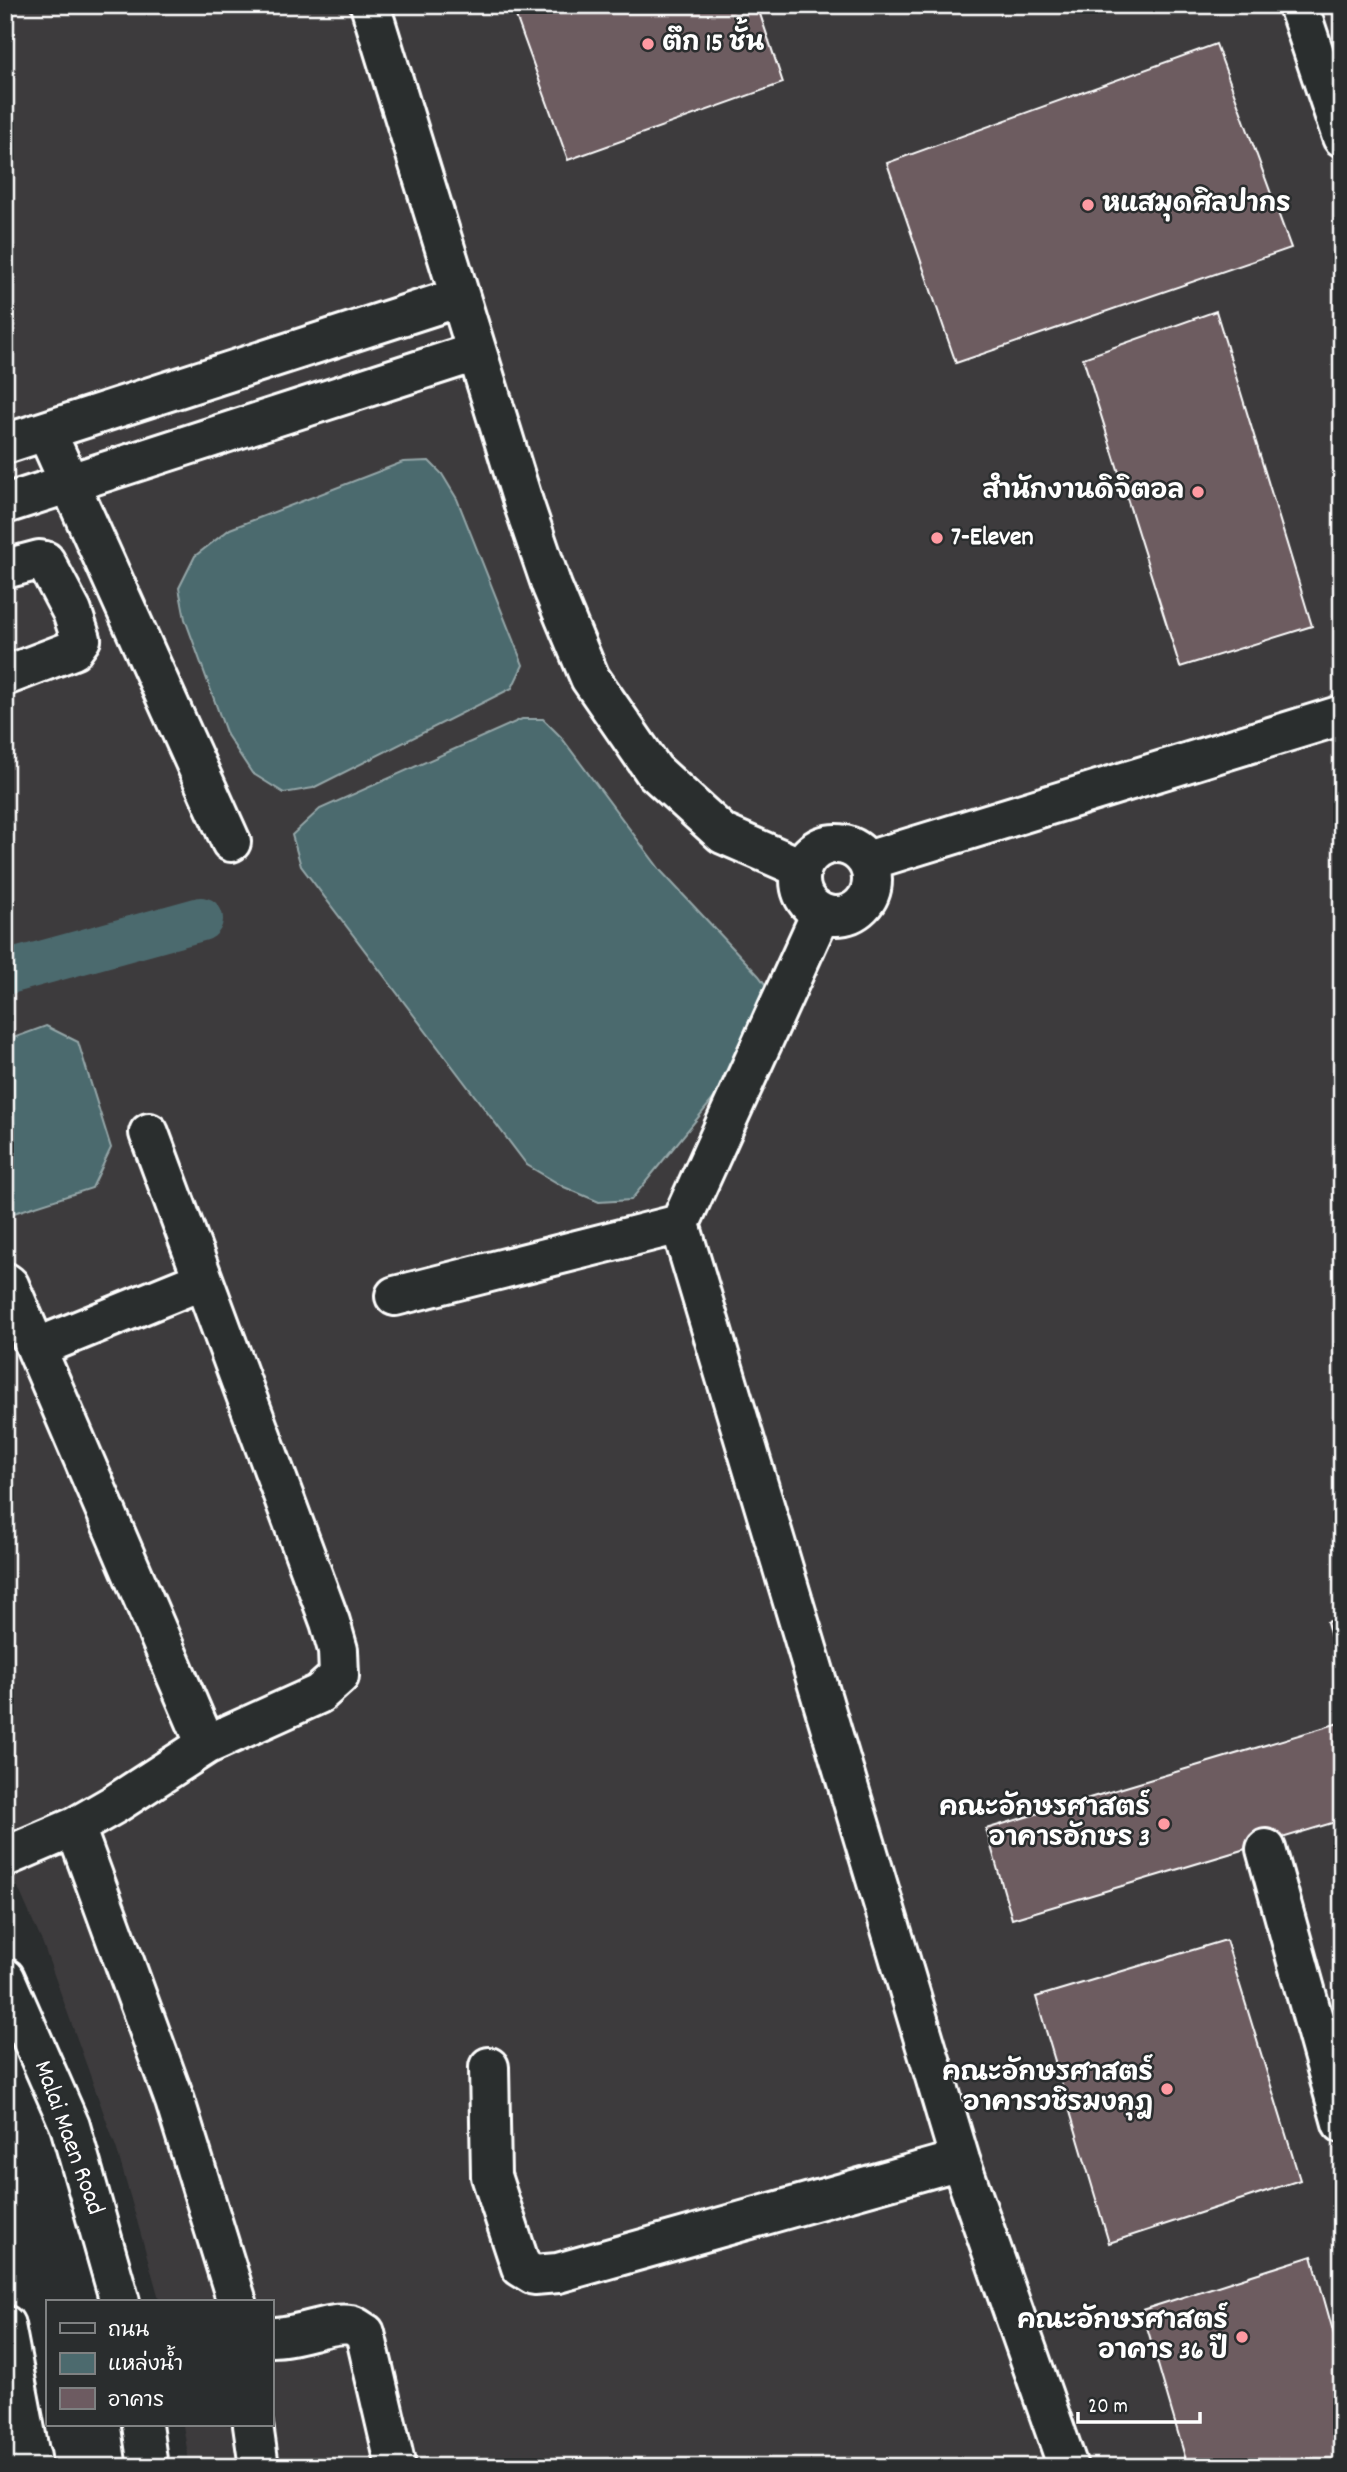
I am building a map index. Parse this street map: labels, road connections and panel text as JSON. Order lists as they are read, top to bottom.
{
  "streets": {
    "main road": ["Malai Maen Road"]
  },
  "places": [
    "ตึก 15 ชั้น",
    "หแสมุดศิลปากร",
    "สำนักงานดิจิตอล",
    "7-Eleven",
    "คณะอักษรศาสตร์ อาคารอักษร 3",
    "คณะอักษรศาสตร์ อาคารวชิรมงกุฎ",
    "คณะอักษรศาสตร์ อาคาร 36 ปี"
  ],
  "legend": ["ถนน", "แหล่งน้ำ", "อาคาร"],
  "scale_bar": "20 m"
}
